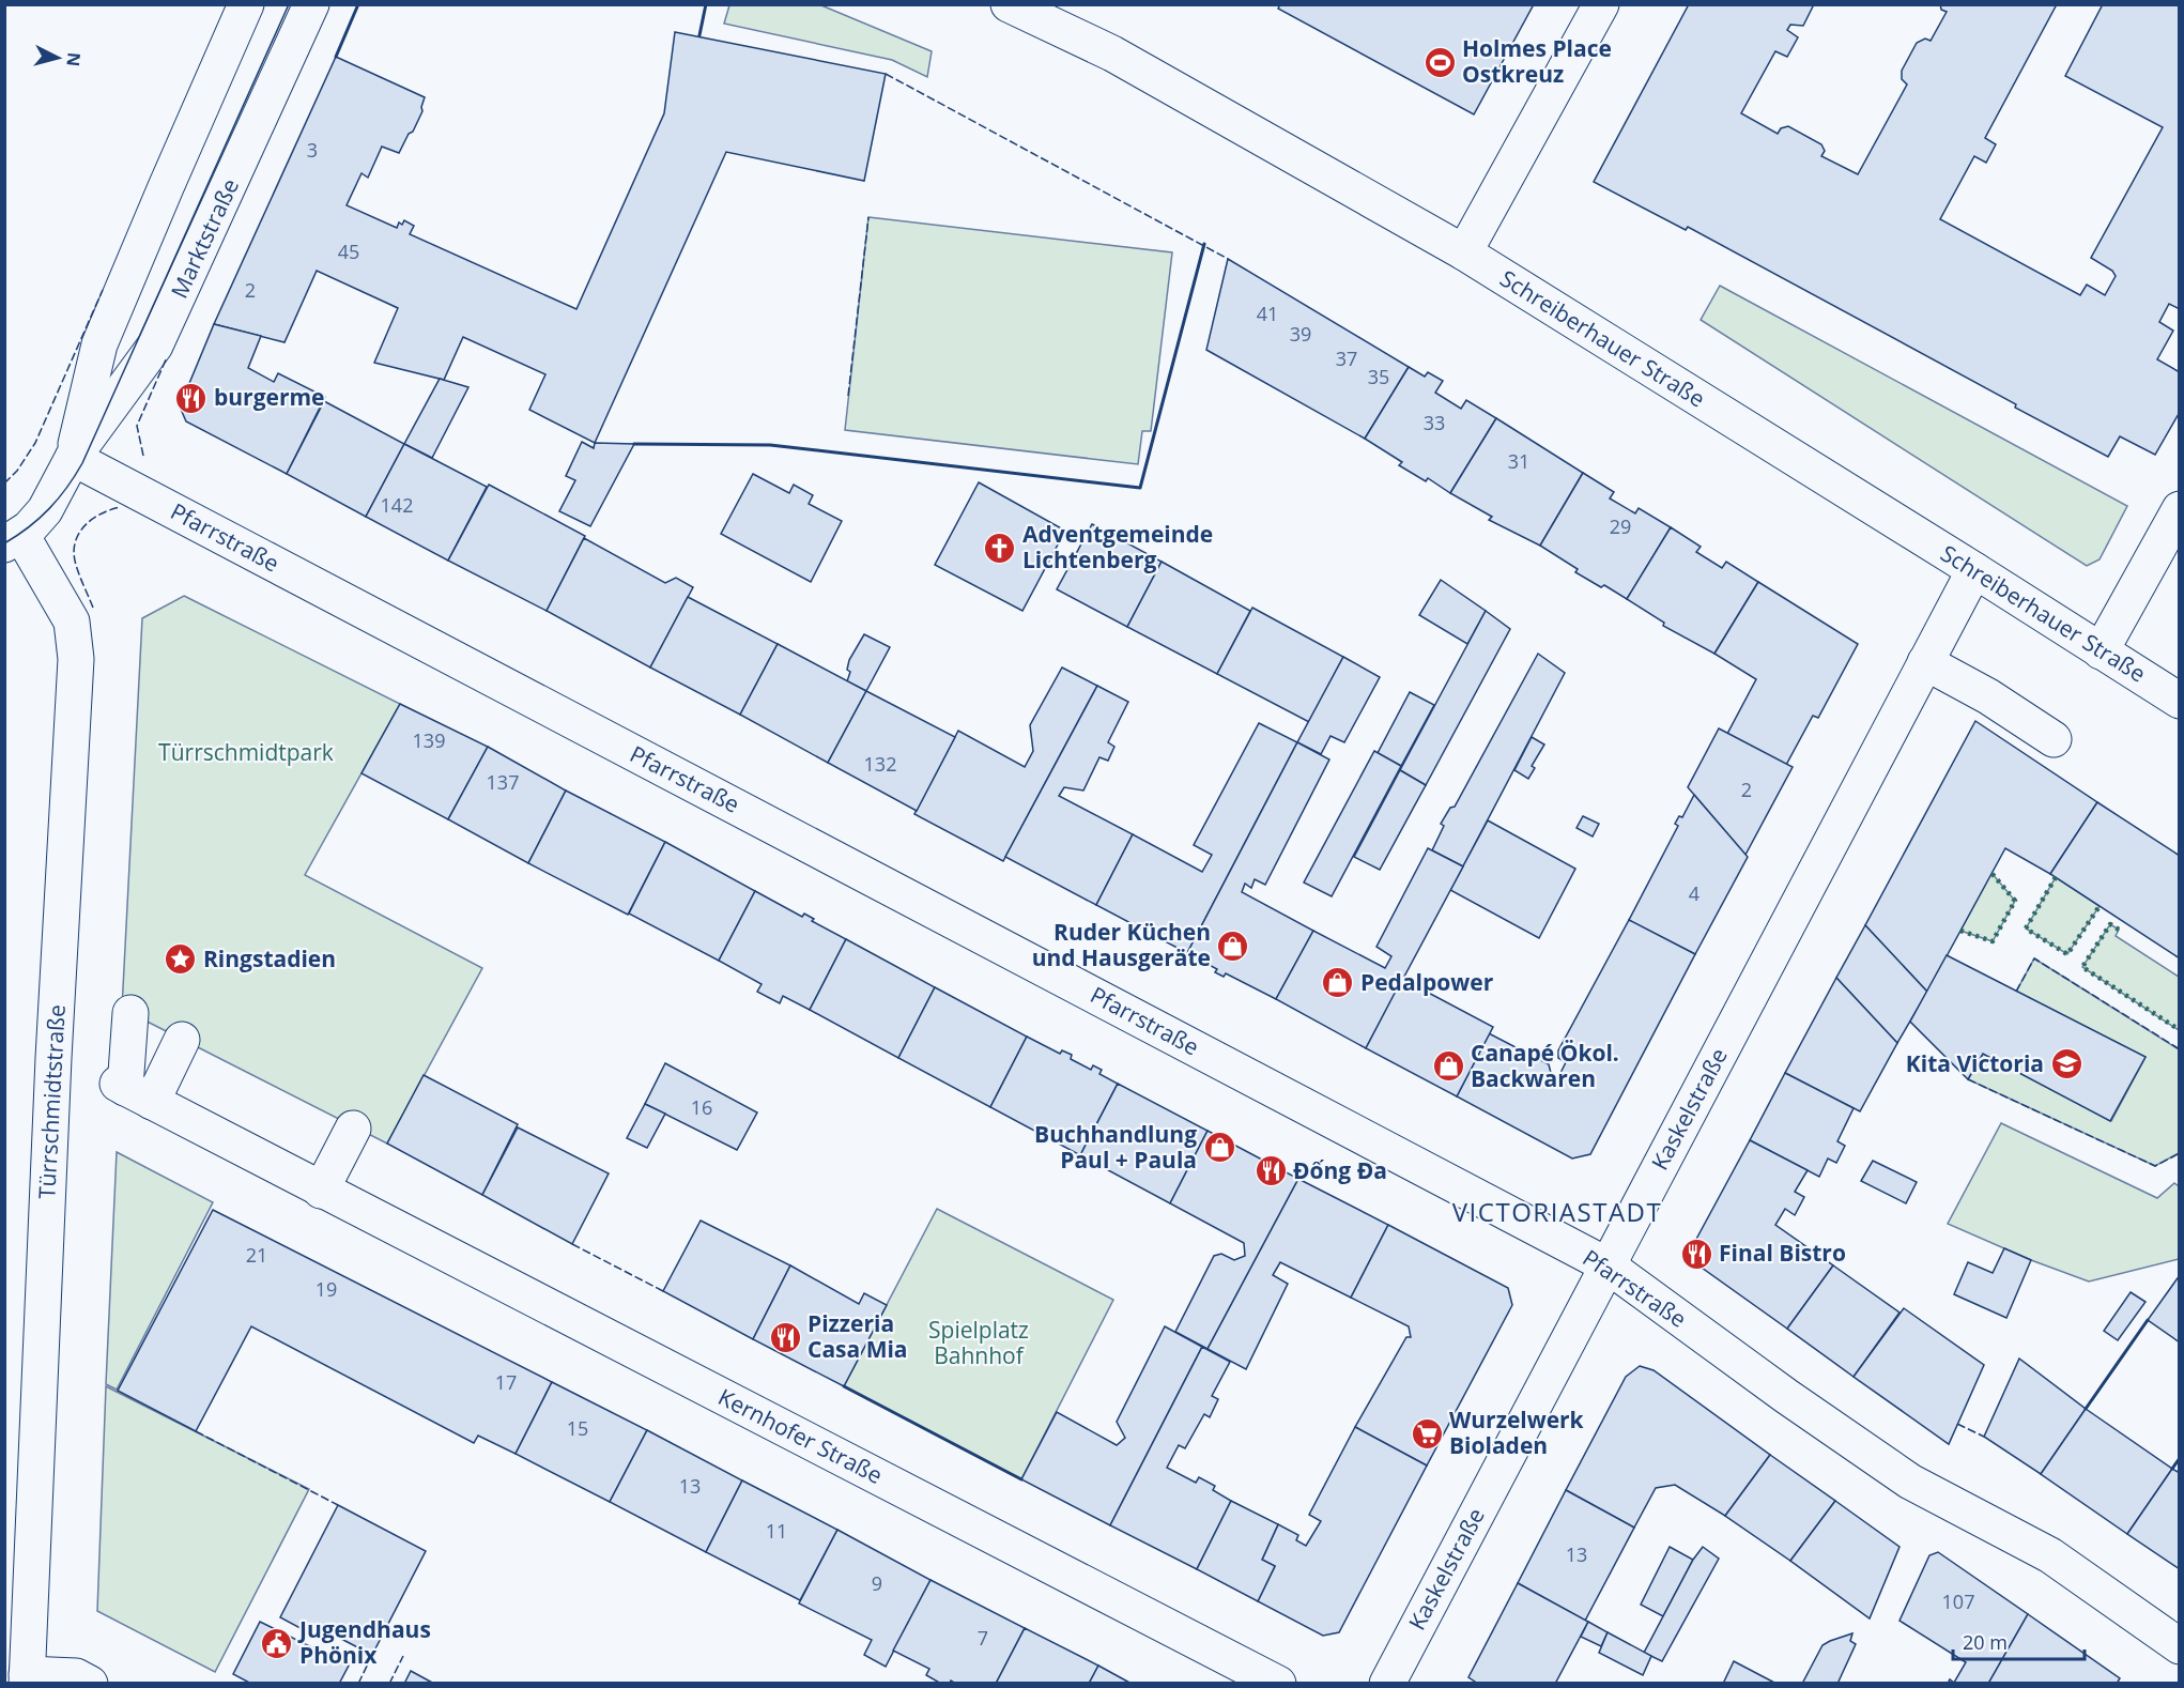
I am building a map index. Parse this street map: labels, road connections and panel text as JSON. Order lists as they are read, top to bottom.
{
  "streets": {
    "street": [
      "Marktstraße",
      "Schreiberhauer Straße",
      "Pfarrstraße",
      "Türrschmidtstraße",
      "Kaskelstraße",
      "Kernhofer Straße"
    ]
  },
  "crossings": [
    ["Marktstraße", "Pfarrstraße"],
    ["Marktstraße", "Türrschmidtstraße"],
    ["Schreiberhauer Straße", "Kaskelstraße"],
    ["Pfarrstraße", "Kaskelstraße"]
  ],
  "districts": ["VICTORIASTADT"],
  "parks": ["Türrschmidtpark", "Spielplatz Bahnhof"],
  "places": {
    "sports": ["Holmes Place Ostkreuz"],
    "restaurant": [
      "burgerme",
      "Đống Đa",
      "Final Bistro",
      "Pizzeria Casa Mia"
    ],
    "church": ["Adventgemeinde Lichtenberg"],
    "shop": [
      "Ruder Küchen und Hausgeräte",
      "Pedalpower",
      "Canapé Ökol. Backwaren",
      "Buchhandlung Paul + Paula"
    ],
    "place": ["Ringstadien"],
    "school or university": ["Kita Victoria"],
    "supermarket": ["Wurzelwerk Bioladen"],
    "public building": ["Jugendhaus Phönix"]
  },
  "house_numbers": [
    "3",
    "45",
    "2",
    "41",
    "39",
    "37",
    "35",
    "33",
    "31",
    "142",
    "29",
    "139",
    "132",
    "137",
    "2",
    "4",
    "16",
    "21",
    "19",
    "17",
    "15",
    "13",
    "11",
    "13",
    "9",
    "107",
    "7"
  ],
  "scale_bar": "20 m",
  "north": "right"
}
